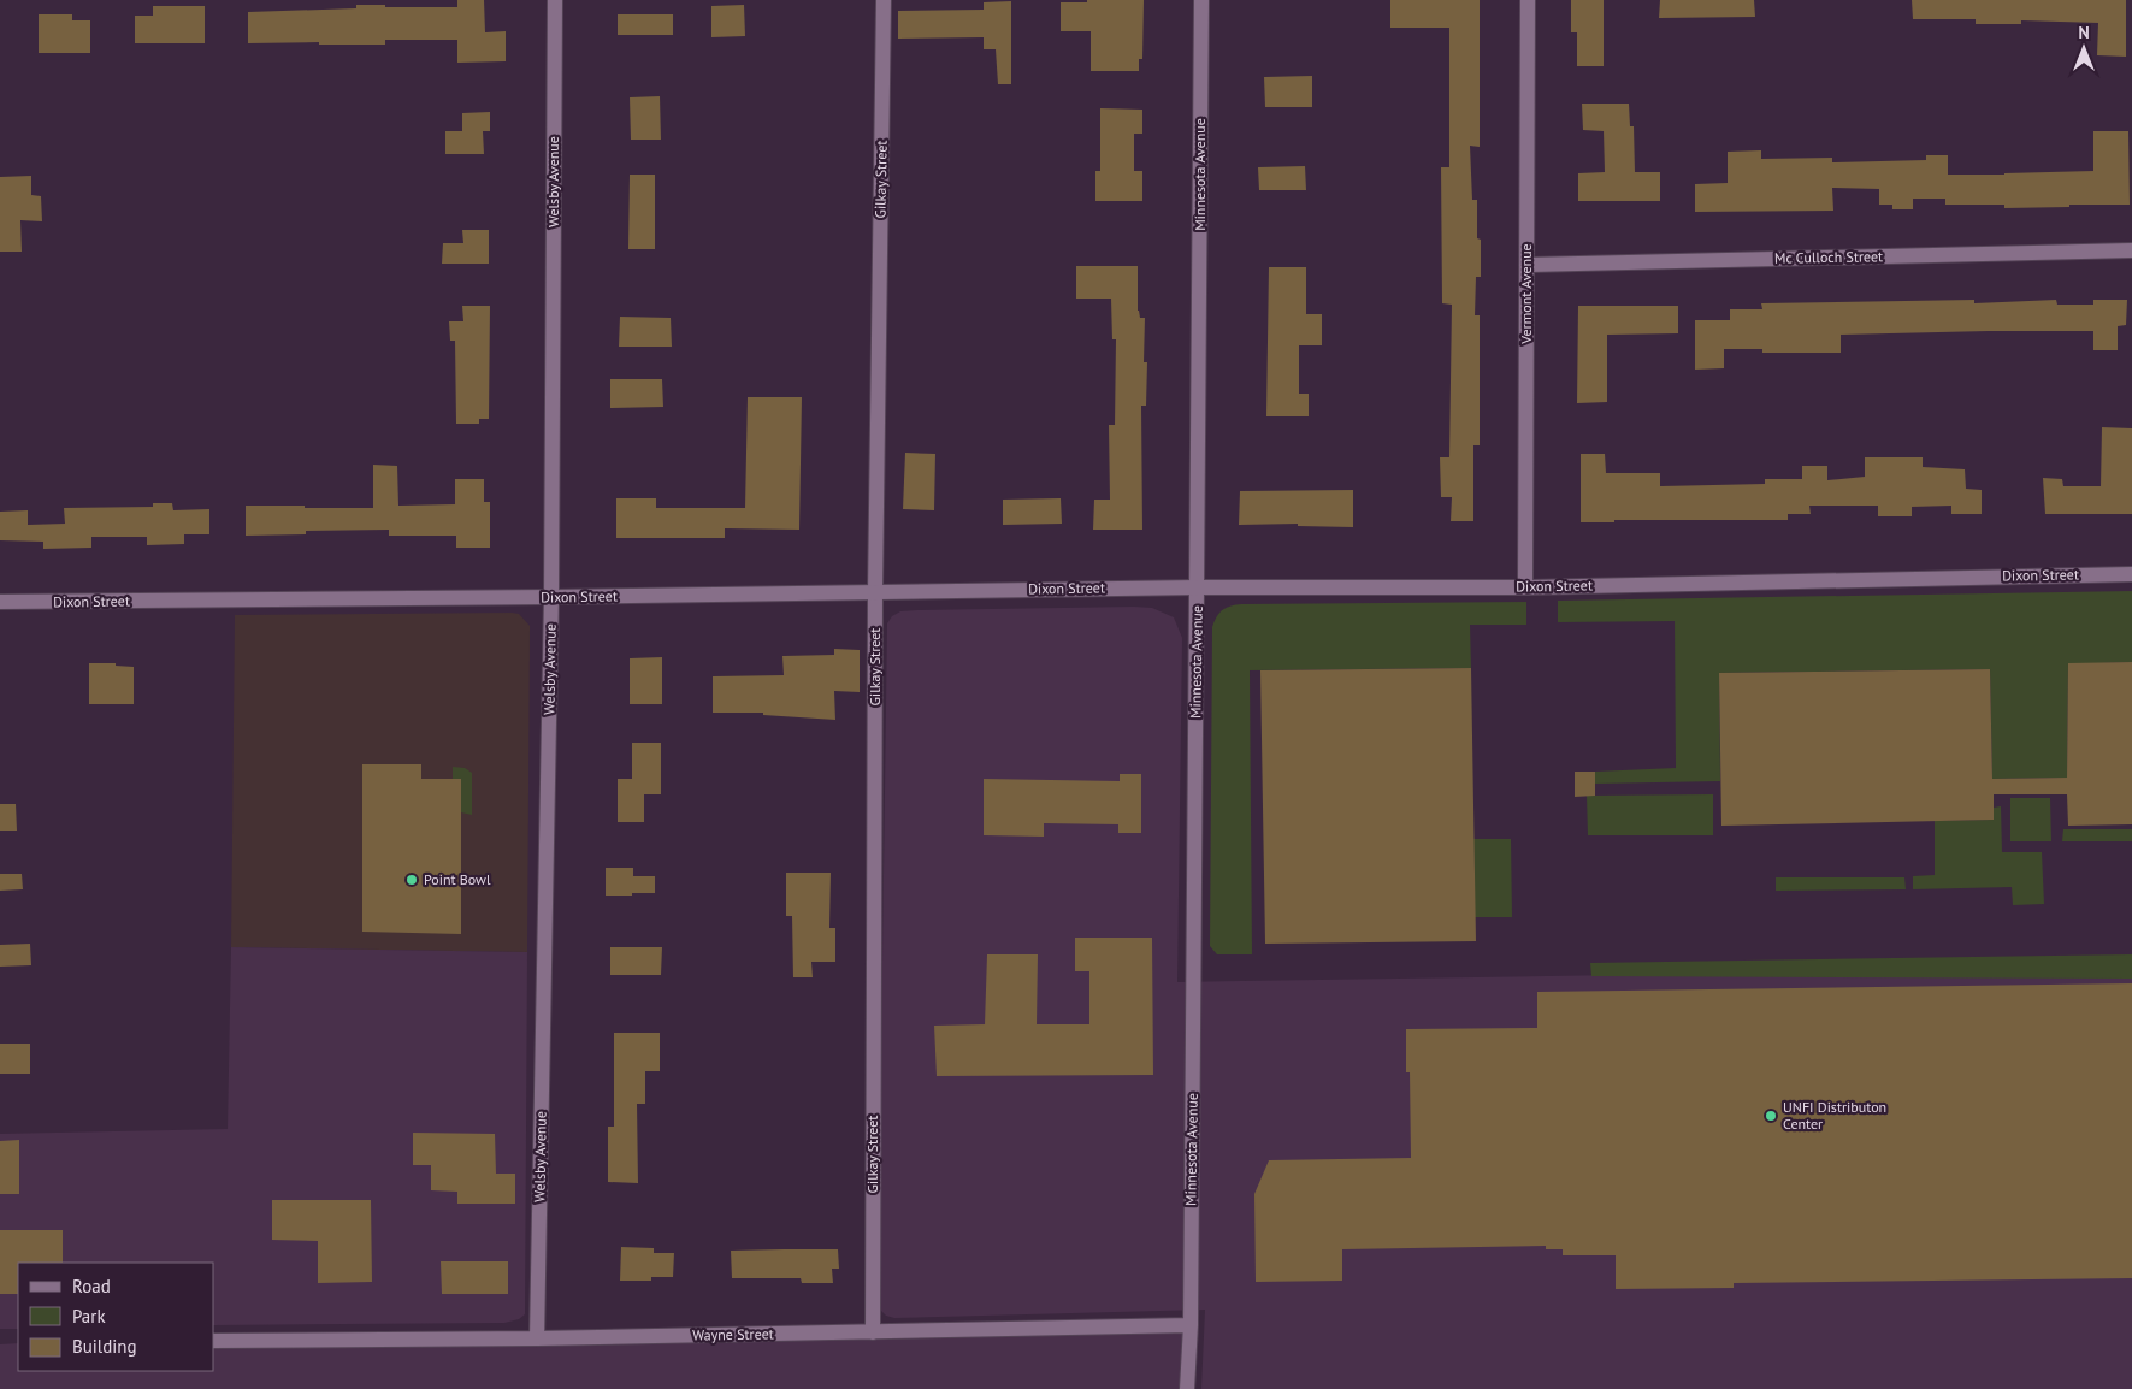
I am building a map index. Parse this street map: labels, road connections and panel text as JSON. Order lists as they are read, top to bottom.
{
  "streets": {
    "street": [
      "Minnesota Avenue",
      "Gilkay Street",
      "Welsby Avenue",
      "Mc Culloch Street",
      "Vermont Avenue",
      "Dixon Street",
      "Wayne Street"
    ]
  },
  "crossings": [
    ["Minnesota Avenue", "Dixon Street"],
    ["Minnesota Avenue", "Wayne Street"],
    ["Gilkay Street", "Dixon Street"],
    ["Gilkay Street", "Wayne Street"],
    ["Welsby Avenue", "Dixon Street"],
    ["Welsby Avenue", "Wayne Street"],
    ["Mc Culloch Street", "Vermont Avenue"],
    ["Vermont Avenue", "Dixon Street"]
  ],
  "places": ["Point Bowl", "UNFI Distributon Center"],
  "legend": ["Road", "Park", "Building"],
  "north": "top"
}
